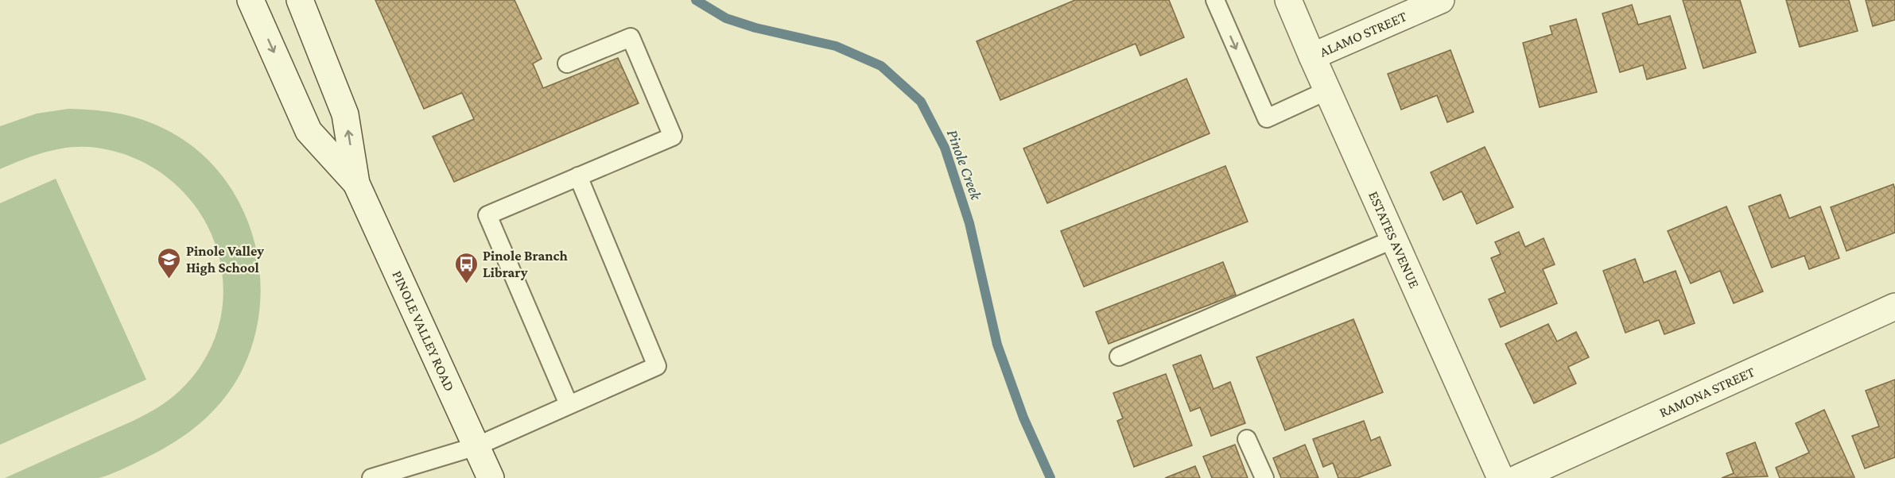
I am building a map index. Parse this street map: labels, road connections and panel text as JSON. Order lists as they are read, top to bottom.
{
  "streets": {
    "street": [
      "ALAMO STREET",
      "ESTATES AVENUE",
      "PINOLE VALLEY ROAD",
      "RAMONA STREET"
    ]
  },
  "crossings": [
    ["ALAMO STREET", "ESTATES AVENUE"]
  ],
  "water": ["Pinole Creek"],
  "places": {
    "school or university": ["Pinole Valley High School"],
    "bus stop": ["Pinole Branch Library"]
  }
}
